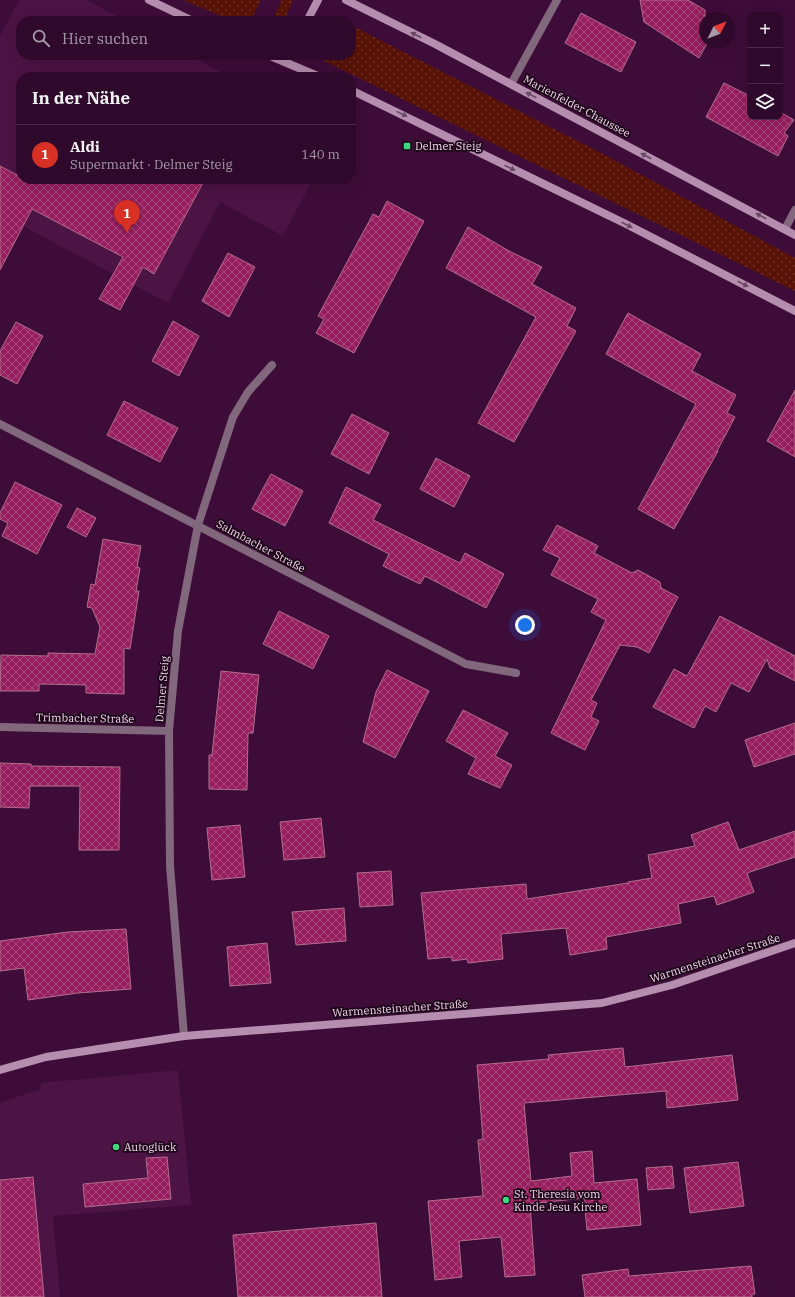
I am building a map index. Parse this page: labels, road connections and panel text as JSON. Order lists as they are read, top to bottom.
{
  "streets": {
    "main road": ["Marienfelder Chaussee", "Warmensteinacher Straße"],
    "street": ["Salmbacher Straße", "Delmer Steig", "Trimbacher Straße"]
  },
  "crossings": [
    ["Salmbacher Straße", "Delmer Steig"],
    ["Delmer Steig", "Trimbacher Straße"],
    ["Delmer Steig", "Warmensteinacher Straße"]
  ],
  "places": {
    "transit": ["Delmer Steig"],
    "other": ["Autoglück", "St. Theresia vom Kinde Jesu Kirche"]
  },
  "north": "top right",
  "page": {
    "map_buttons": ["+", "−"],
    "search": "Hier suchen",
    "heading": "In der Nähe",
    "list": [
      {
        "mark": "1",
        "name": "Aldi",
        "note": "Supermarkt · Delmer Steig",
        "value": "140 m"
      }
    ],
    "pins": "1"
  }
}
